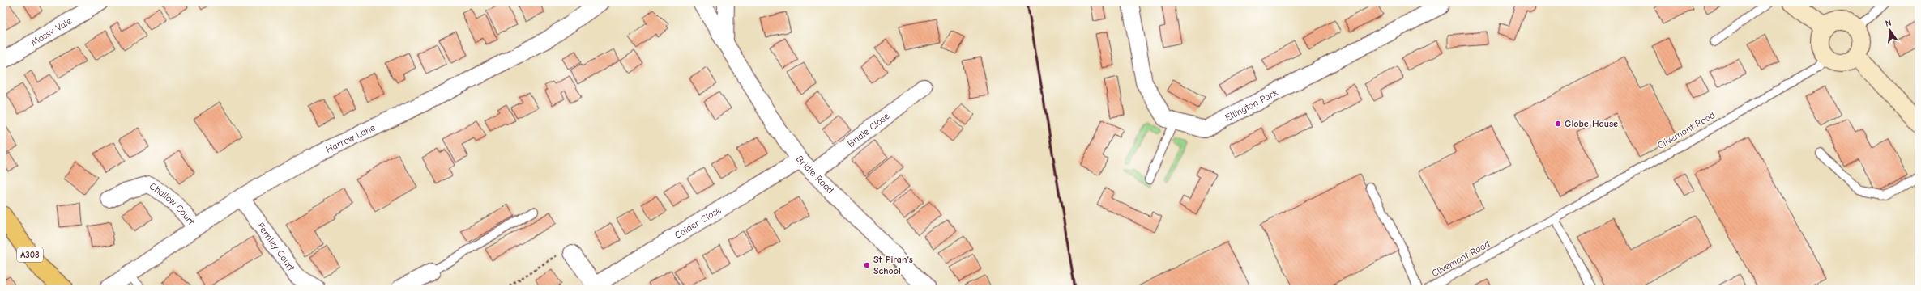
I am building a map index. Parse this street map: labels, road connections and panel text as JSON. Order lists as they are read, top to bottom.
{
  "streets": {
    "main road": ["A308"],
    "street": [
      "Mossy Vale",
      "Ellington Park",
      "Bridle Close",
      "Harrow Lane",
      "Bridle Road",
      "Challow Court",
      "Calder Close",
      "Fernley Court"
    ],
    "lane": ["Clivemont Road"]
  },
  "crossings": [
    ["Bridle Close", "Bridle Road"],
    ["Harrow Lane", "Challow Court"],
    ["Harrow Lane", "Fernley Court"],
    ["Bridle Road", "Calder Close"]
  ],
  "places": ["Globe House", "St Piran's School"],
  "north": "top"
}
